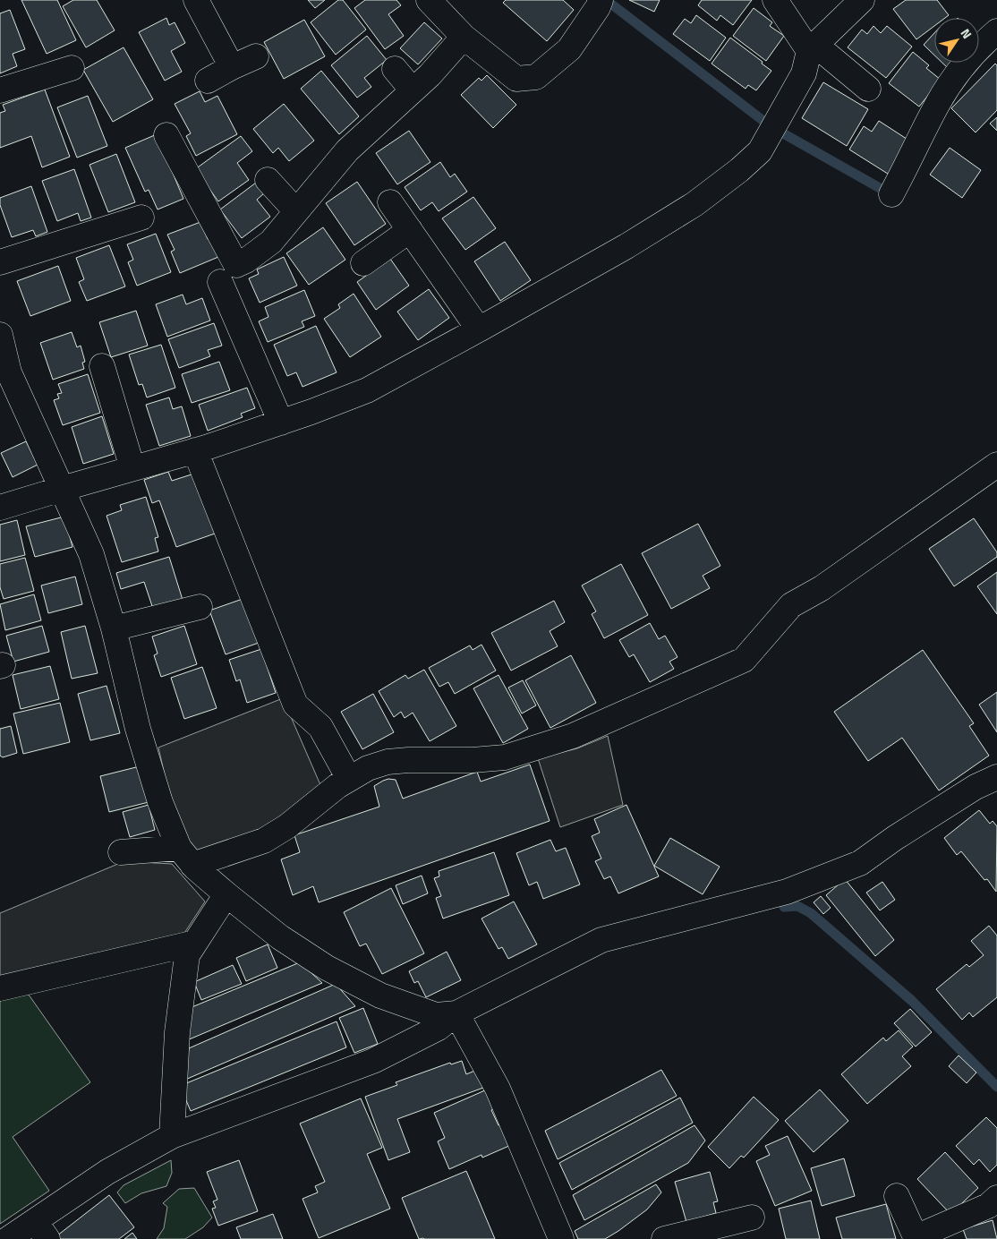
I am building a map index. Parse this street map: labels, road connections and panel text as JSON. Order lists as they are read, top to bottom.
{
  "north": "top right"
}
